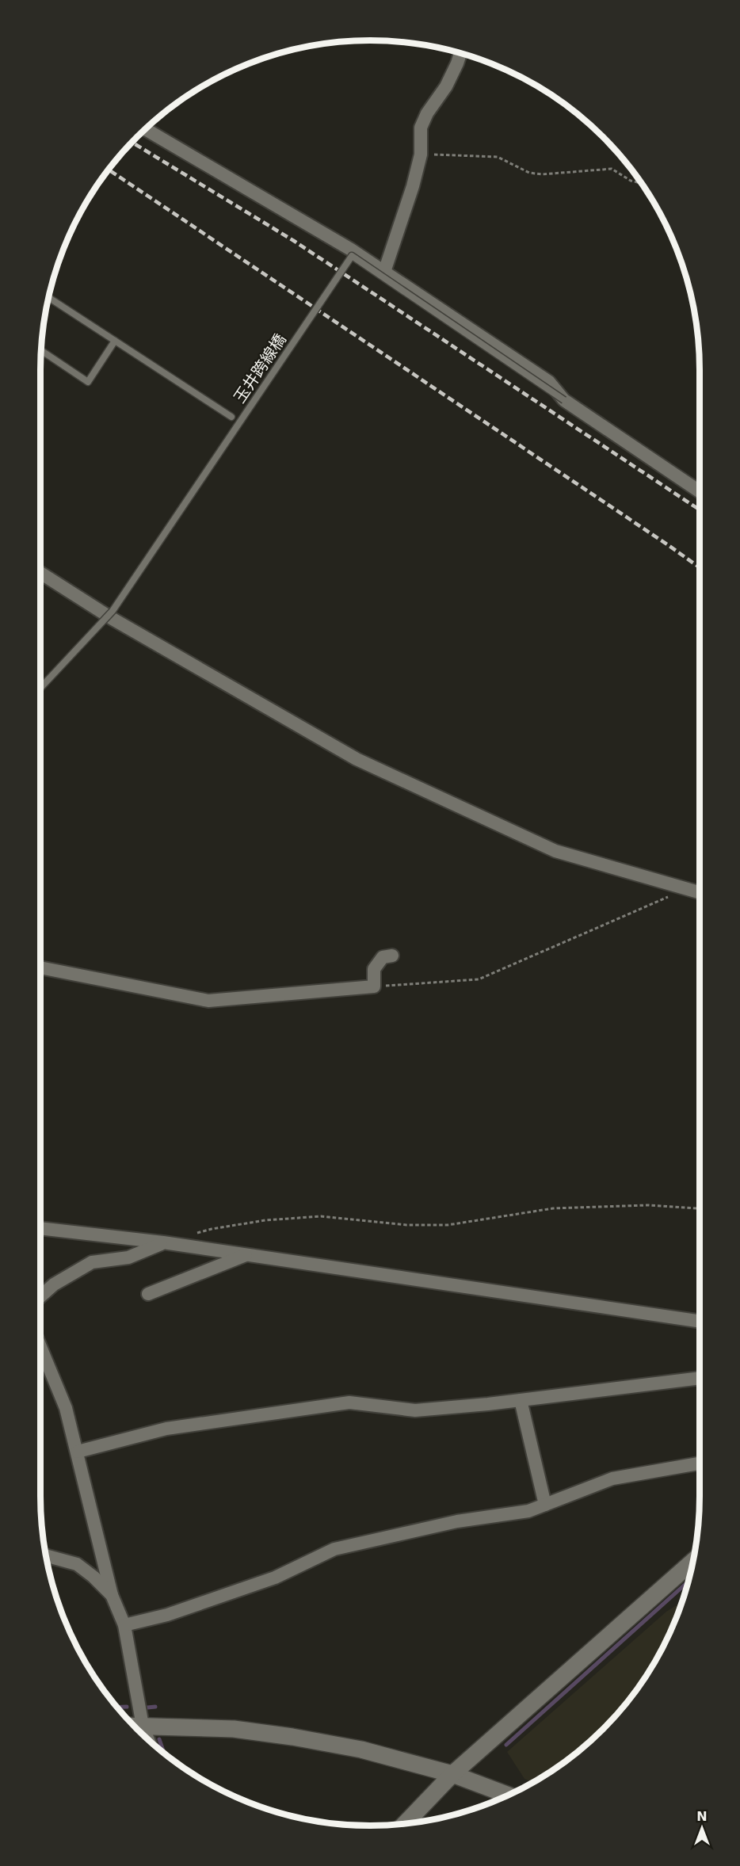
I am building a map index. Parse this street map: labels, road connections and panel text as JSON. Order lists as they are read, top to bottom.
{
  "streets": {
    "lane": ["玉井跨線橋"]
  },
  "north": "top"
}
